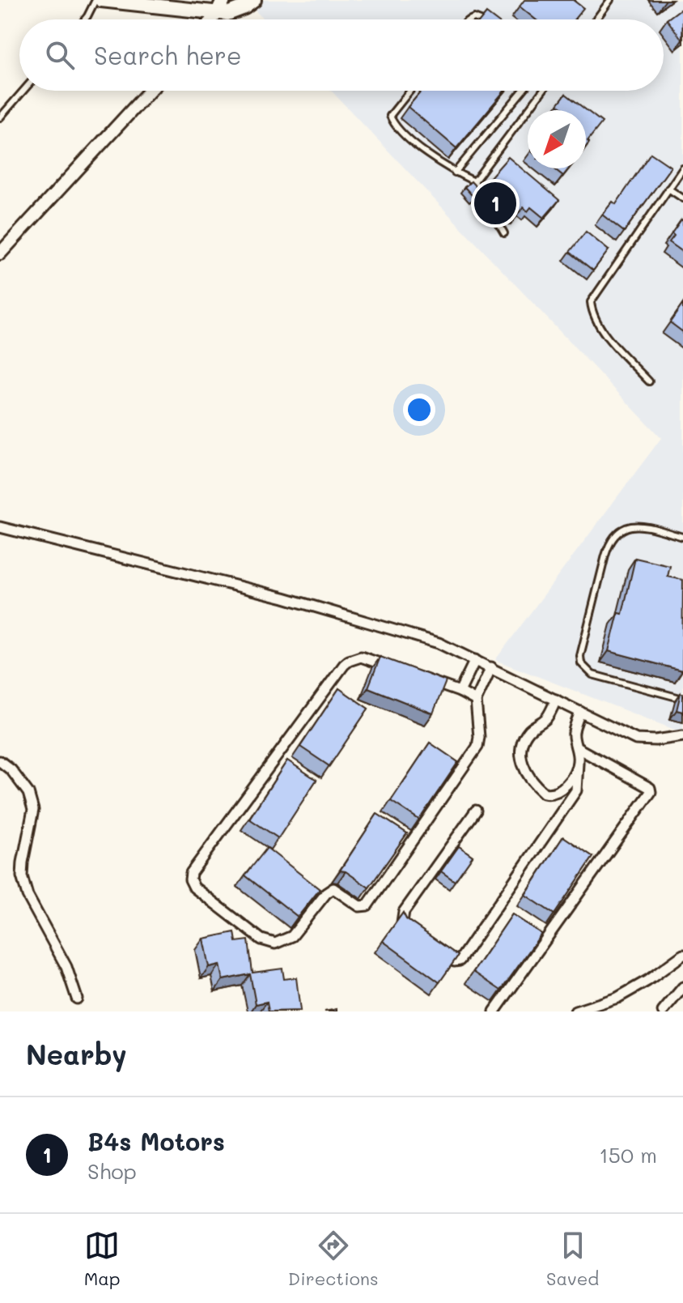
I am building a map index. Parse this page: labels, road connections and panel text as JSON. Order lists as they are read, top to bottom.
{
  "north": "bottom left",
  "page": {
    "search": "Search here",
    "pins": "1",
    "heading": "Nearby",
    "list": [
      {
        "mark": "1",
        "name": "B4s Motors",
        "note": "Shop",
        "value": "150 m"
      }
    ],
    "nav": ["Map", "Directions", "Saved"]
  }
}
